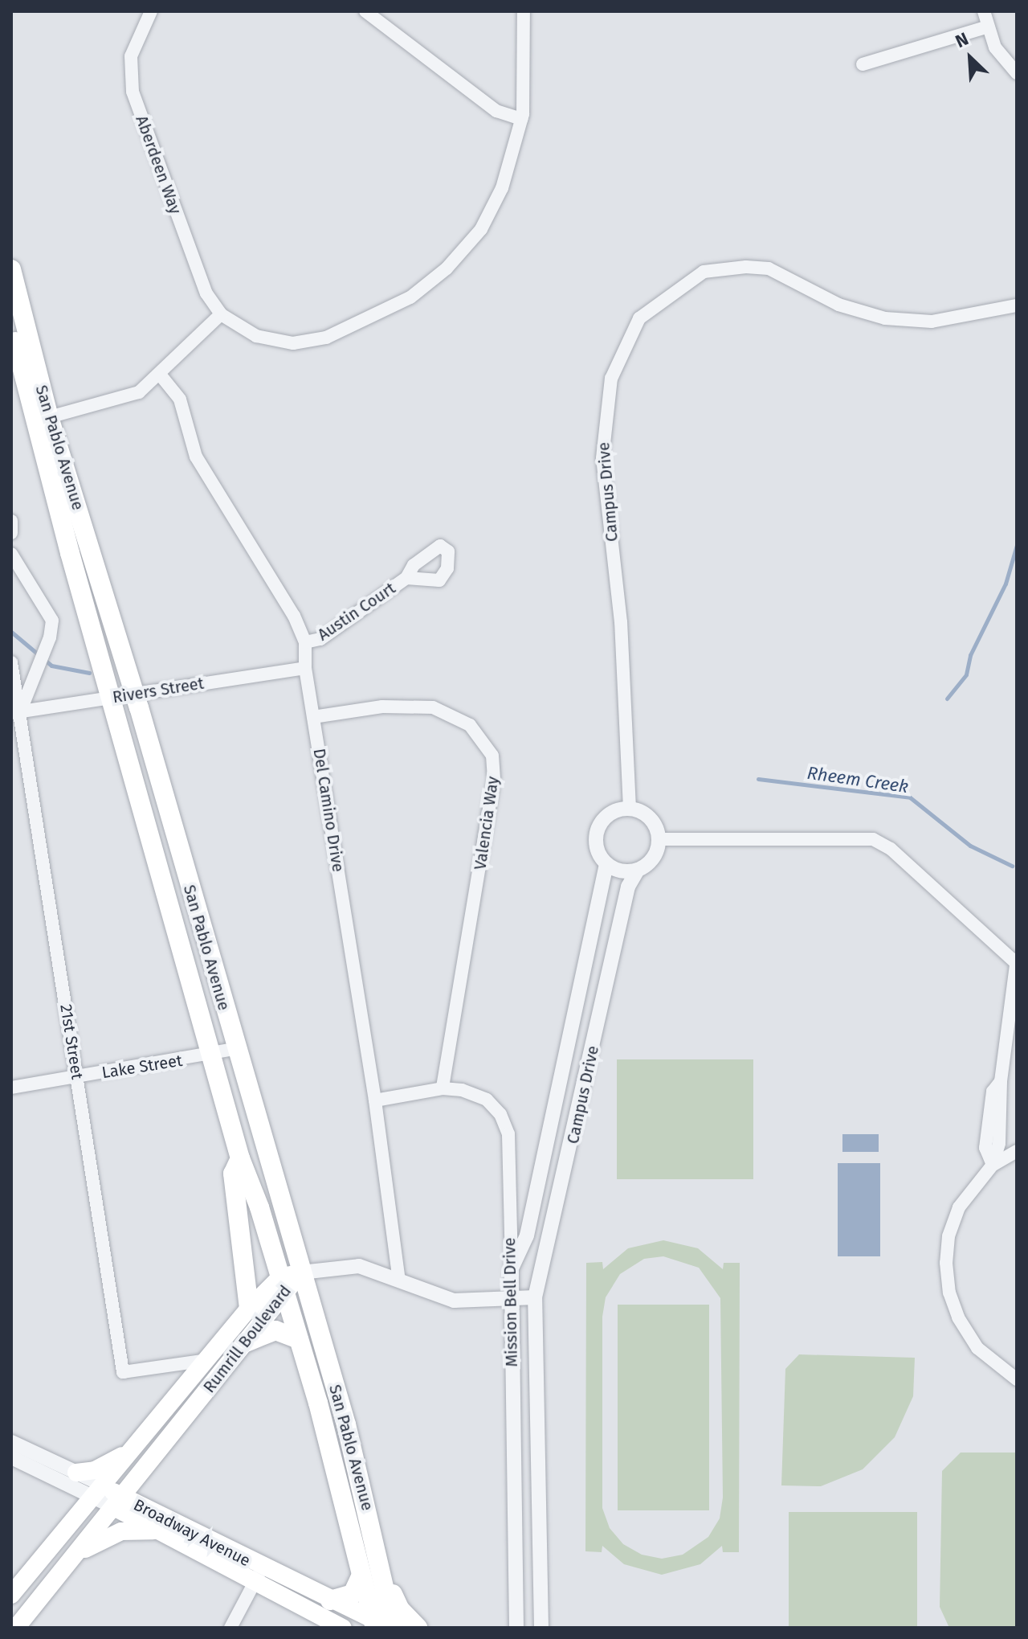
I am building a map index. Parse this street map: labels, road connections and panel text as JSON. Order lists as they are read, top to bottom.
{
  "streets": {
    "main road": ["San Pablo Avenue", "Rumrill Boulevard", "Broadway Avenue"],
    "street": [
      "Aberdeen Way",
      "Campus Drive",
      "Austin Court",
      "Rivers Street",
      "Del Camino Drive",
      "Valencia Way",
      "21st Street",
      "Lake Street",
      "Mission Bell Drive"
    ]
  },
  "crossings": [
    ["San Pablo Avenue", "Rivers Street"],
    ["San Pablo Avenue", "Lake Street"],
    ["San Pablo Avenue", "Rumrill Boulevard"],
    ["San Pablo Avenue", "Broadway Avenue"],
    ["Campus Drive", "Mission Bell Drive"],
    ["Austin Court", "Del Camino Drive"],
    ["Rivers Street", "Del Camino Drive"],
    ["Rivers Street", "21st Street"],
    ["Del Camino Drive", "Valencia Way"],
    ["Del Camino Drive", "Mission Bell Drive"],
    ["Valencia Way", "Mission Bell Drive"],
    ["21st Street", "Lake Street"],
    ["21st Street", "Rumrill Boulevard"],
    ["Rumrill Boulevard", "Broadway Avenue"]
  ],
  "water": ["Rheem Creek"],
  "north": "top left"
}
